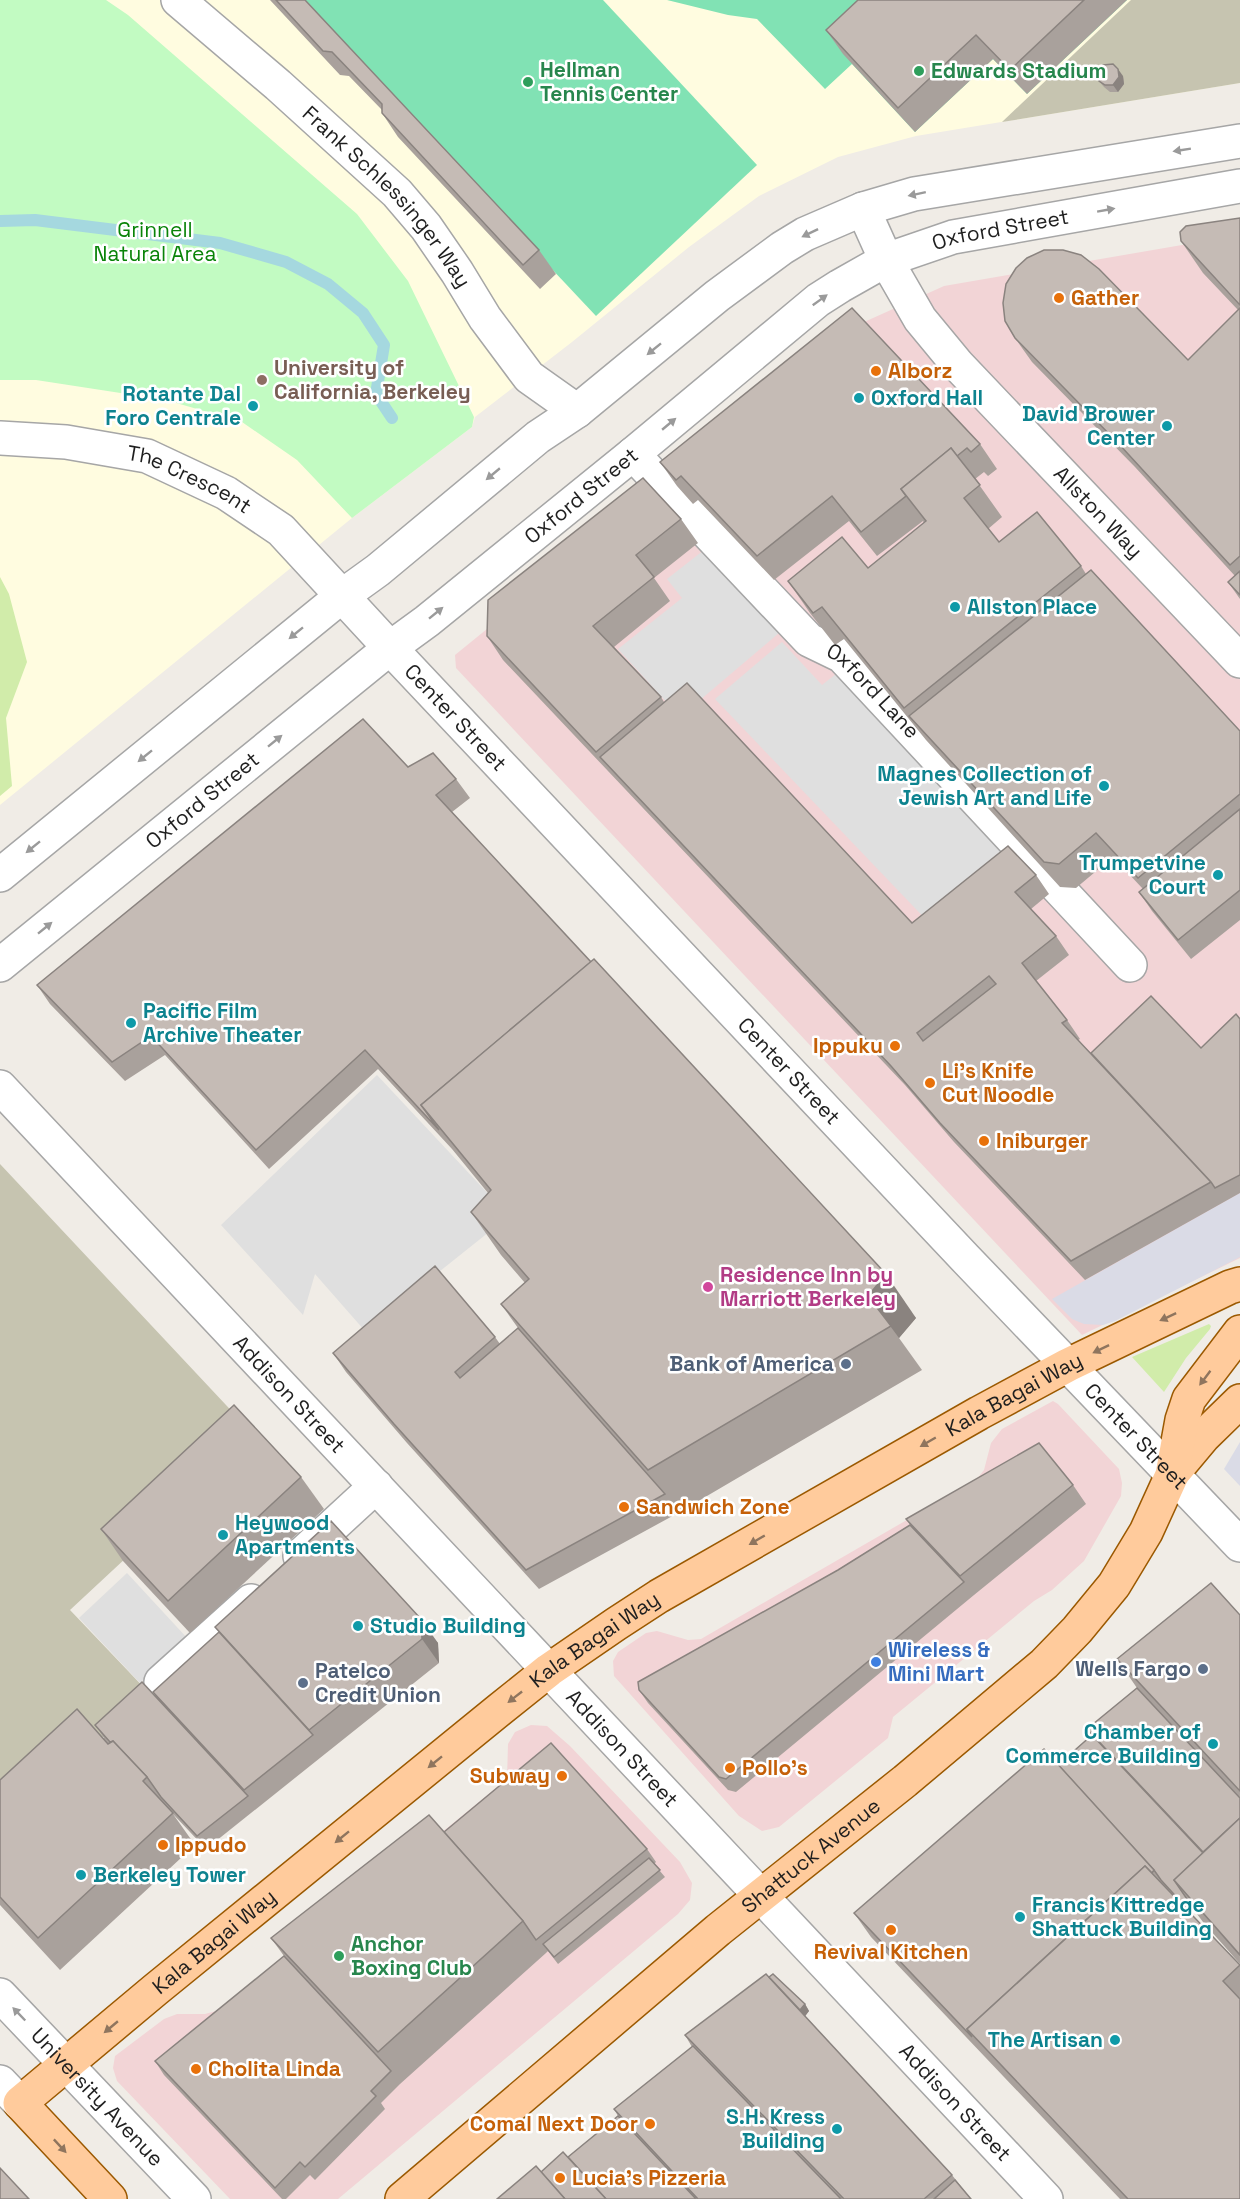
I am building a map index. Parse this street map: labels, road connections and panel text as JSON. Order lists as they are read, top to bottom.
{
  "streets": {
    "main road": ["Kala Bagai Way", "Shattuck Avenue"],
    "street": [
      "Frank Schlessinger Way",
      "Oxford Street",
      "The Crescent",
      "Allston Way",
      "Oxford Lane",
      "Center Street",
      "Addison Street",
      "University Avenue"
    ]
  },
  "crossings": [
    ["Oxford Street", "Allston Way"],
    ["Oxford Street", "Oxford Lane"],
    ["Oxford Street", "Center Street"],
    ["The Crescent", "Center Street"],
    ["Center Street", "Kala Bagai Way"],
    ["Center Street", "Shattuck Avenue"],
    ["Addison Street", "Kala Bagai Way"],
    ["Addison Street", "Shattuck Avenue"],
    ["Kala Bagai Way", "University Avenue"]
  ],
  "one_way": ["Kala Bagai Way"],
  "parks": ["Grinnell Natural Area"],
  "places": [
    "Edwards Stadium",
    "Hellman Tennis Center",
    "Gather",
    "Alborz",
    "University of California, Berkeley",
    "Oxford Hall",
    "Rotante Dal Foro Centrale",
    "David Brower Center",
    "Allston Place",
    "Magnes Collection of Jewish Art and Life",
    "Trumpetvine Court",
    "Pacific Film Archive Theater",
    "Ippuku",
    "Li's Knife Cut Noodle",
    "Iniburger",
    "Residence Inn by Marriott Berkeley",
    "Bank of America",
    "Sandwich Zone",
    "Heywood Apartments",
    "Studio Building",
    "Wireless & Mini Mart",
    "Wells Fargo",
    "Patelco Credit Union",
    "Chamber of Commerce Building",
    "Pollo's",
    "Subway",
    "Ippudo",
    "Berkeley Tower",
    "Francis Kittredge Shattuck Building",
    "Revival Kitchen",
    "Anchor Boxing Club",
    "The Artisan",
    "Cholita Linda",
    "Comal Next Door",
    "S.H. Kress Building",
    "Lucia’s Pizzeria"
  ]
}
